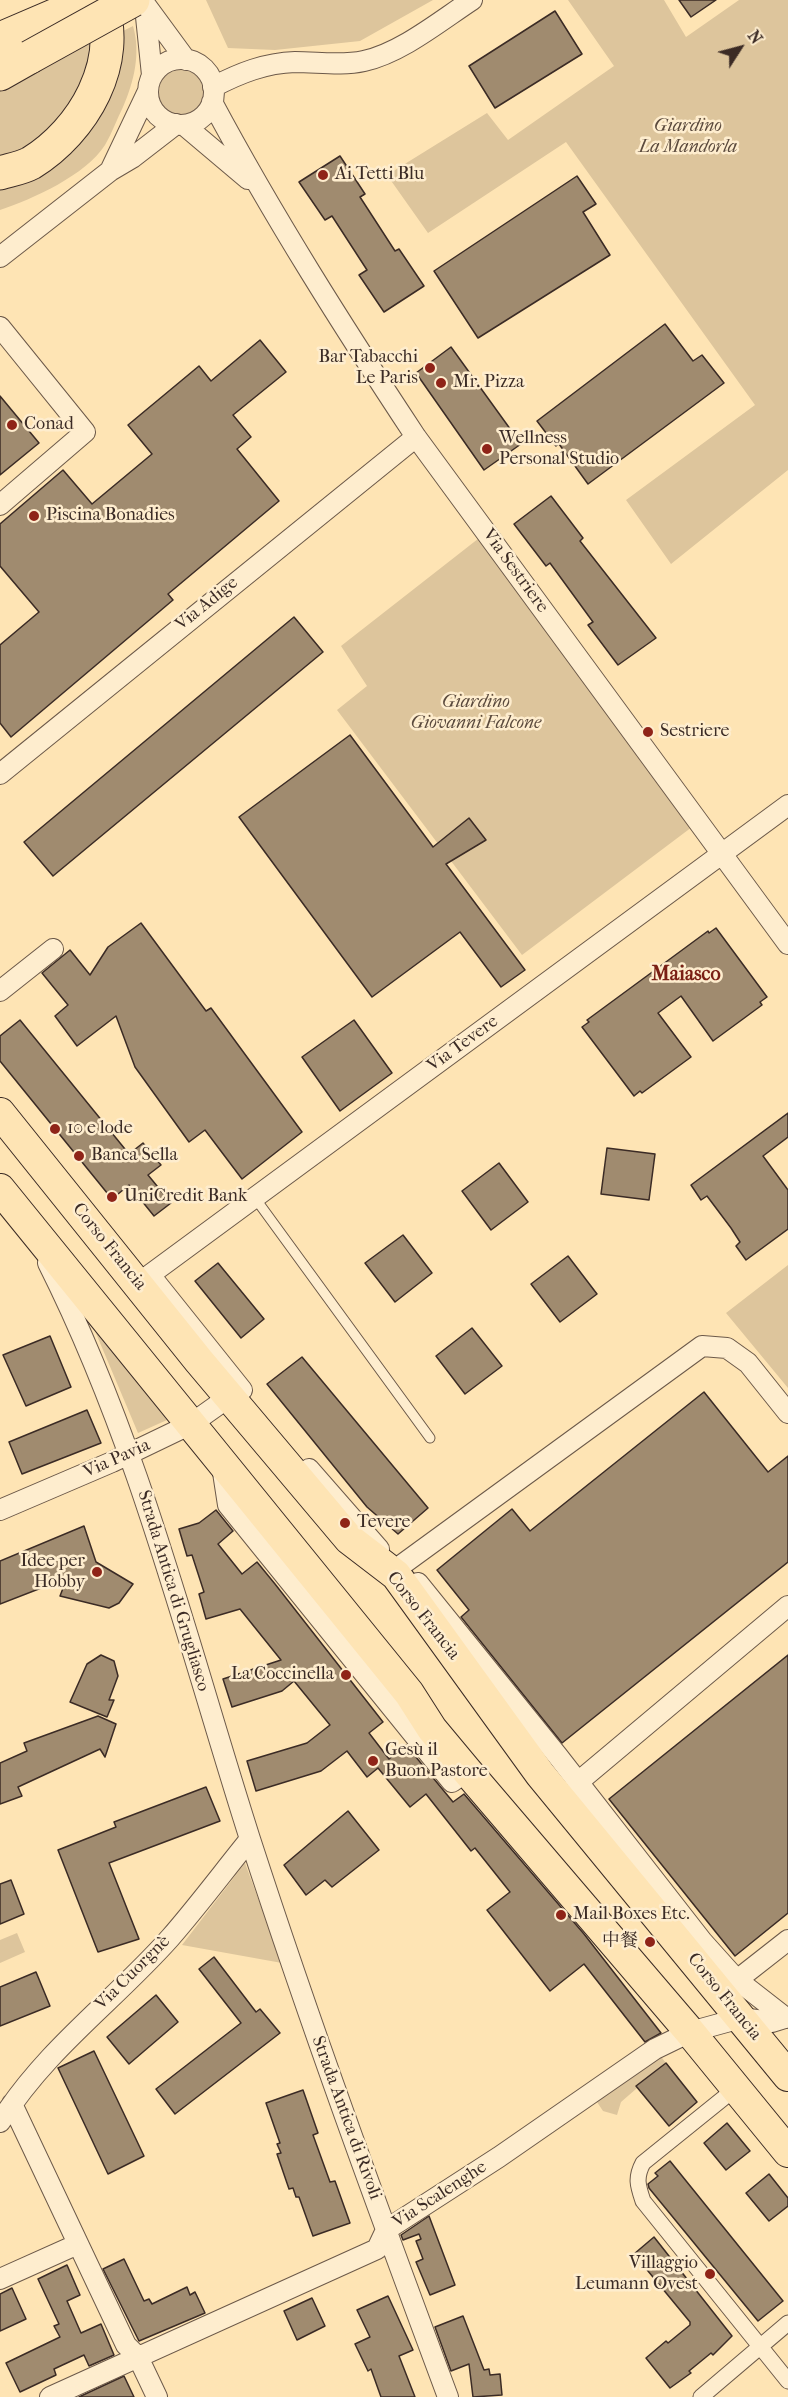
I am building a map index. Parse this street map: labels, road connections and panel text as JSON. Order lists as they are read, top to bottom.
{
  "streets": {
    "main road": ["Corso Francia"],
    "street": [
      "Via Sestriere",
      "Via Adige",
      "Via Tevere",
      "Via Pavia",
      "Strada Antica di Grugliasco",
      "Via Cuorgnè",
      "Strada Antica di Rivoli",
      "Via Scalenghe"
    ]
  },
  "crossings": [
    ["Via Sestriere", "Via Adige"],
    ["Via Sestriere", "Via Tevere"],
    ["Via Tevere", "Corso Francia"],
    ["Corso Francia", "Via Pavia"],
    ["Corso Francia", "Via Scalenghe"],
    ["Via Pavia", "Strada Antica di Grugliasco"],
    ["Strada Antica di Grugliasco", "Via Cuorgnè"],
    ["Strada Antica di Grugliasco", "Strada Antica di Rivoli"],
    ["Strada Antica di Rivoli", "Via Scalenghe"]
  ],
  "districts": ["Maiasco"],
  "parks": ["Giardino La Mandorla", "Giardino Giovanni Falcone"],
  "places": [
    "Ai Tetti Blu",
    "Bar Tabacchi Le Paris",
    "Mr. Pizza",
    "Conad",
    "Wellness Personal Studio",
    "Piscina Bonadies",
    "Sestriere",
    "10 e lode",
    "Banca Sella",
    "UniCredit Bank",
    "Tevere",
    "Idee per Hobby",
    "La Coccinella",
    "Gesù il Buon Pastore",
    "Mail Boxes Etc.",
    "中餐",
    "Villaggio Leumann Ovest"
  ],
  "north": "top right"
}
